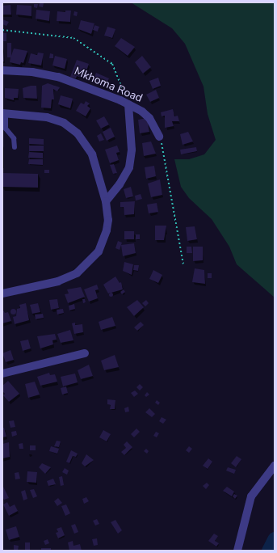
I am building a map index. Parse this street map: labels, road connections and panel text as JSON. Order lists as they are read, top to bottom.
{
  "streets": {
    "street": ["Mkhoma Road"]
  }
}
